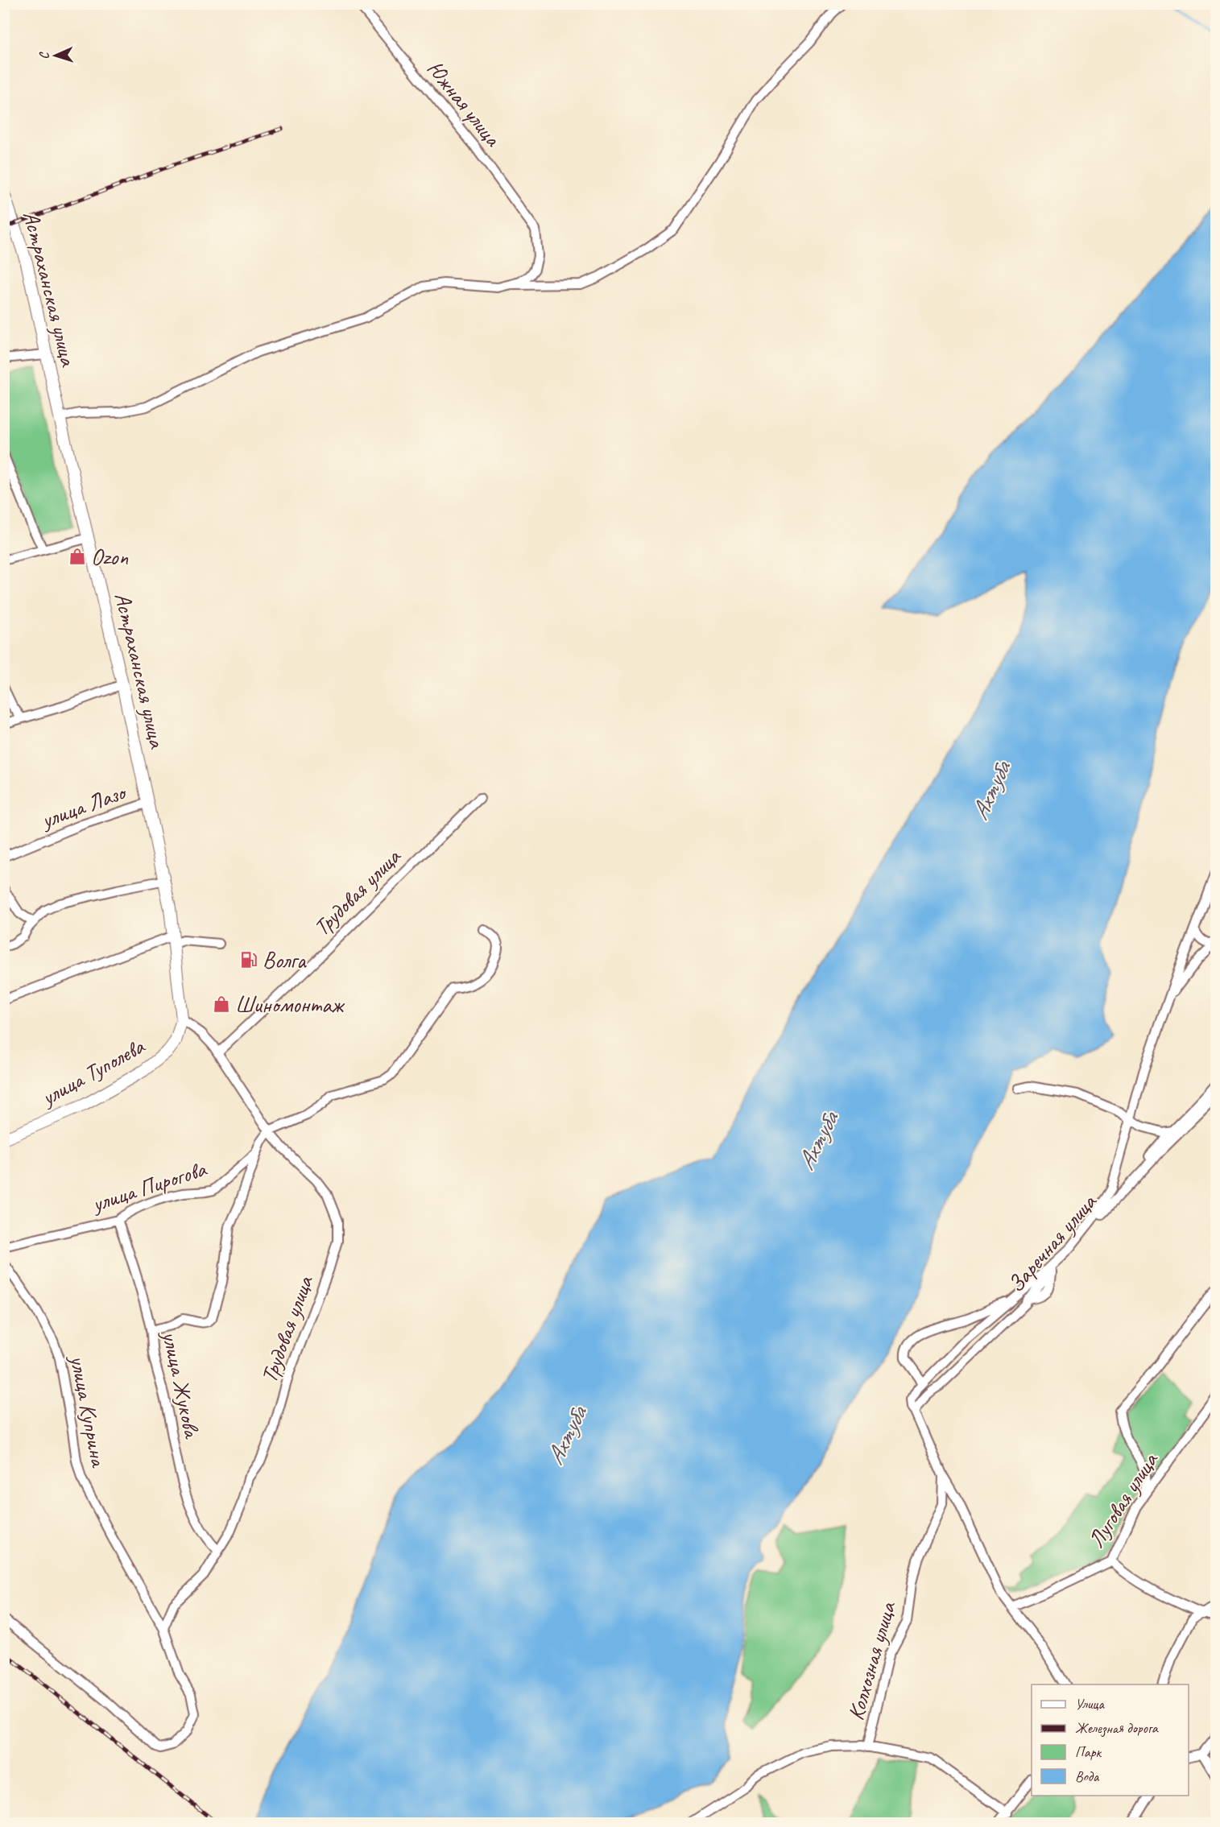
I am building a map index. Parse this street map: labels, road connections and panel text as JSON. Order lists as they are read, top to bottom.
{
  "streets": {
    "main road": ["Астраханская улица", "улица Туполева"],
    "street": [
      "Южная улица",
      "улица Лазо",
      "Трудовая улица",
      "улица Пирогова",
      "Заречная улица",
      "улица Жукова",
      "улица Куприна",
      "Луговая улица",
      "Колхозная улица"
    ]
  },
  "crossings": [
    ["Астраханская улица", "улица Лазо"],
    ["Астраханская улица", "Трудовая улица"],
    ["Астраханская улица", "улица Туполева"],
    ["Трудовая улица", "улица Туполева"],
    ["Трудовая улица", "улица Пирогова"],
    ["Трудовая улица", "улица Жукова"],
    ["Трудовая улица", "улица Куприна"],
    ["улица Пирогова", "улица Жукова"],
    ["Заречная улица", "Колхозная улица"],
    ["Луговая улица", "Колхозная улица"]
  ],
  "water": ["Ахтуба"],
  "places": {
    "shop": ["Ozon", "Шиномонтаж"],
    "fuel station": ["Волга"]
  },
  "legend": [
    "Улица",
    "Железная дорога",
    "Парк",
    "Вода"
  ],
  "north": "left"
}
